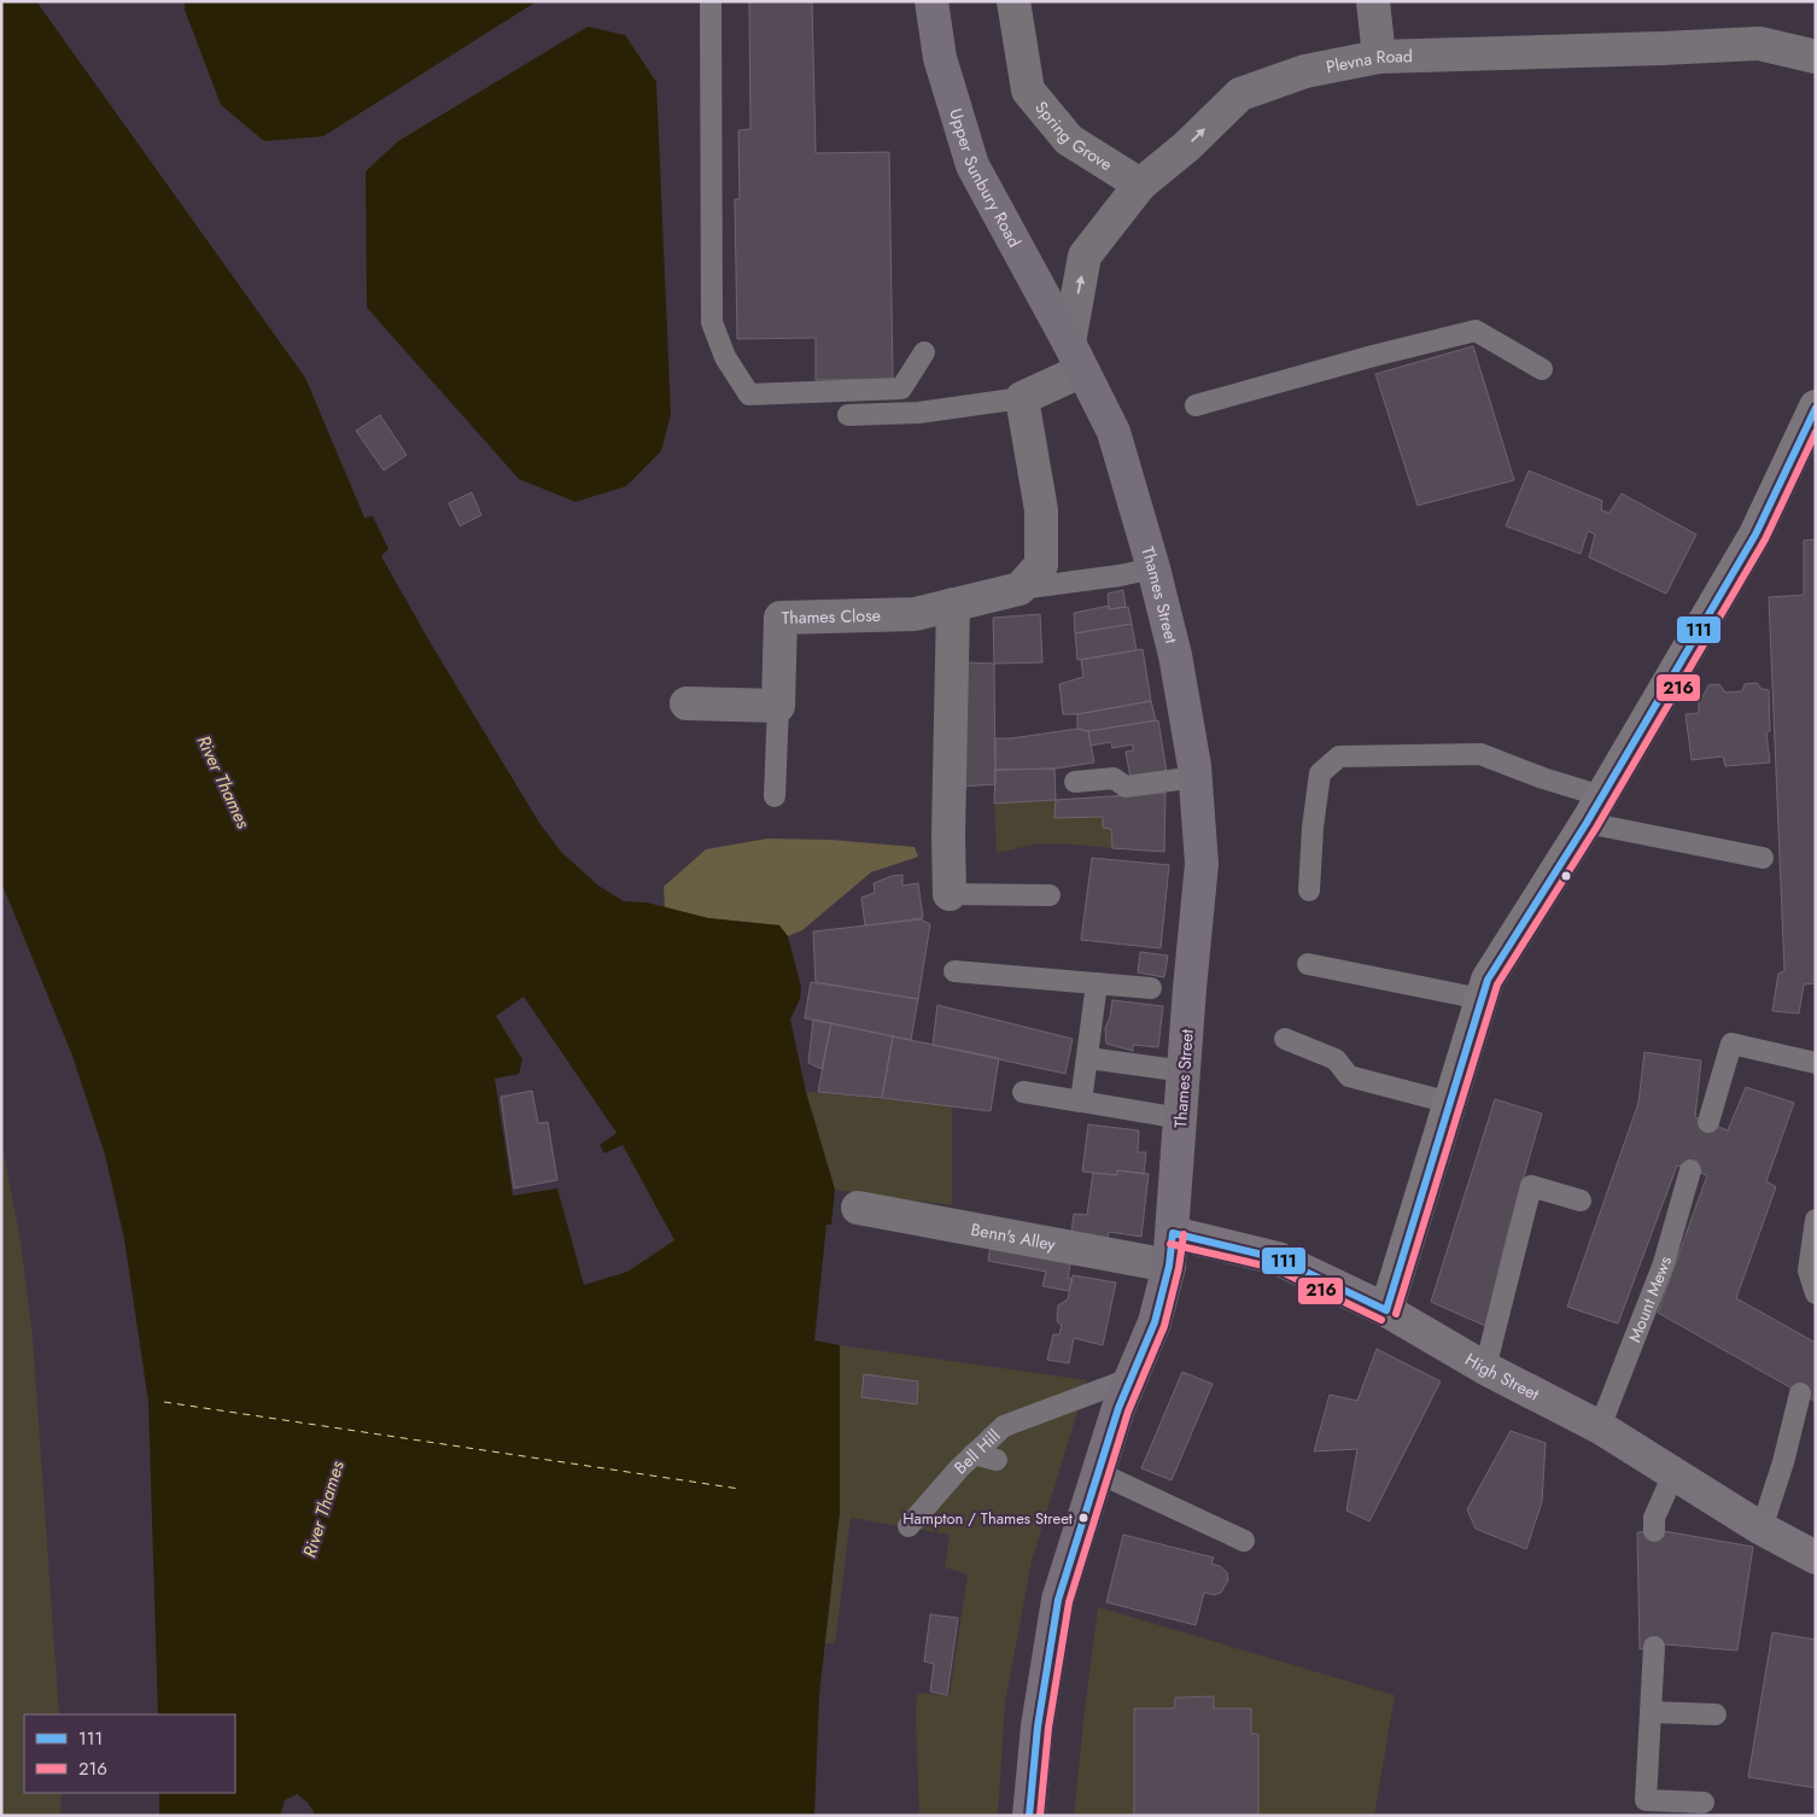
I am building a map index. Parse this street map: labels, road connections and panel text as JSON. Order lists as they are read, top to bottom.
{
  "streets": {
    "highway": ["Upper Sunbury Road", "Thames Street"],
    "main road": ["High Street"],
    "street": [
      "Plevna Road",
      "Spring Grove",
      "Thames Close",
      "Benn's Alley"
    ],
    "lane": ["Mount Mews", "Bell Hill"]
  },
  "crossings": [
    ["Plevna Road", "Spring Grove"],
    ["Plevna Road", "Upper Sunbury Road"],
    ["Plevna Road", "Thames Street"],
    ["Upper Sunbury Road", "Thames Street"],
    ["Thames Street", "Benn's Alley"],
    ["Thames Street", "High Street"],
    ["Thames Street", "Bell Hill"],
    ["Benn's Alley", "High Street"],
    ["Mount Mews", "High Street"]
  ],
  "one_way": ["Plevna Road"],
  "water": ["River Thames"],
  "places": ["Hampton / Thames Street"],
  "lines": ["transit line 111", "transit line 216"],
  "legend": ["111", "216"]
}
